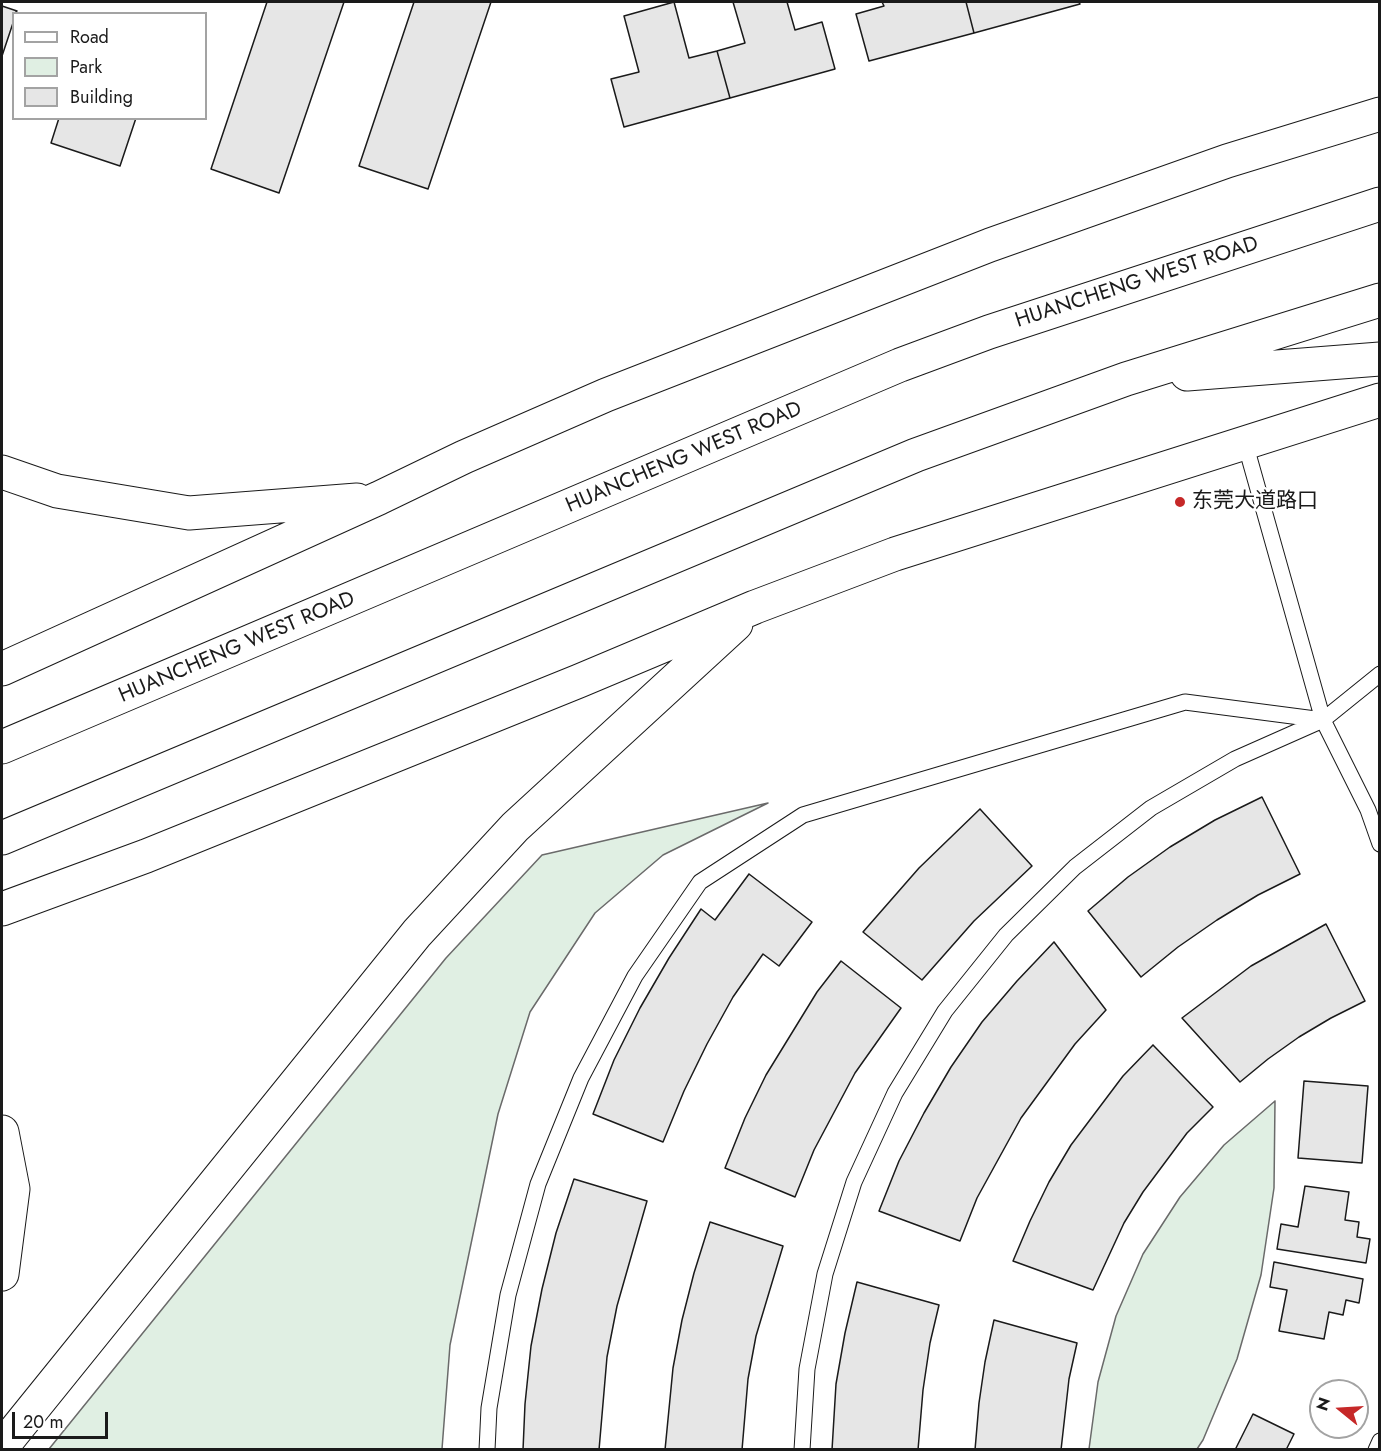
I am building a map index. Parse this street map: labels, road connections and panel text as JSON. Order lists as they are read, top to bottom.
{
  "streets": {
    "main road": ["HUANCHENG WEST ROAD"]
  },
  "places": ["东莞大道路口"],
  "legend": ["Road", "Park", "Building"],
  "scale_bar": "20 m",
  "north": "left"
}
